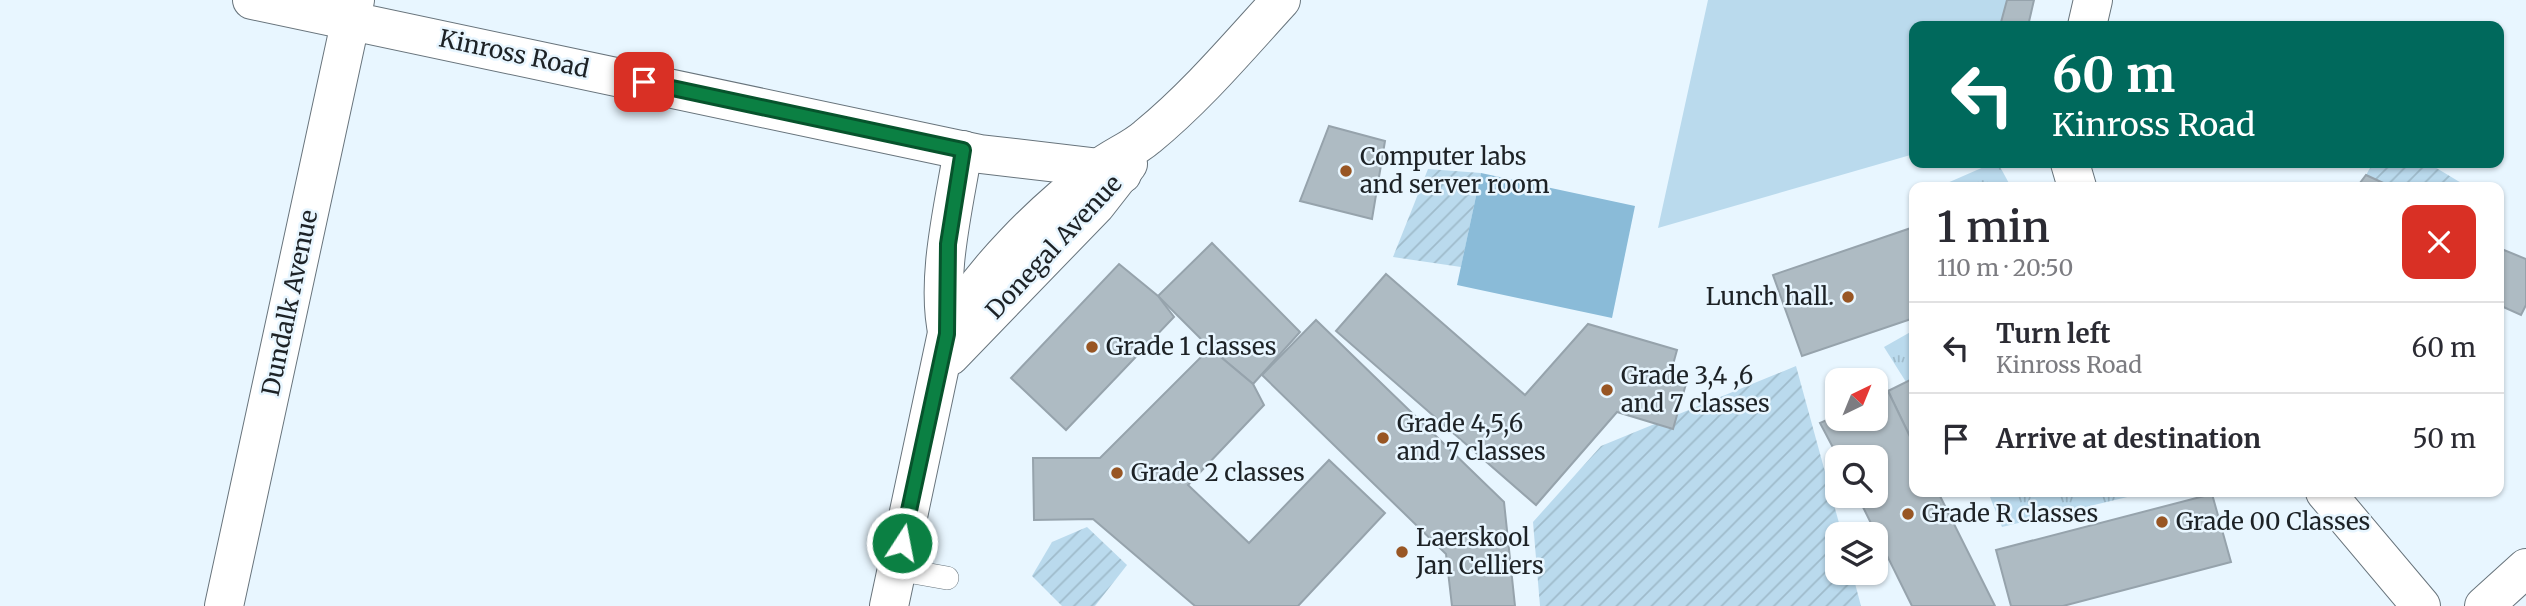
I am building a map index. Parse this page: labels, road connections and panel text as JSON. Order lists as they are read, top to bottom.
{
  "streets": {
    "street": ["Kinross Road", "Donegal Avenue", "Dundalk Avenue"]
  },
  "crossings": [
    ["Kinross Road", "Donegal Avenue"],
    ["Kinross Road", "Dundalk Avenue"]
  ],
  "places": [
    "Computer labs and server room",
    "Lunch hall.",
    "Grade 1 classes",
    "Grade 3,4 ,6 and 7 classes",
    "Grade 4,5,6 and 7 classes",
    "Grade 2 classes",
    "Grade R classes",
    "Grade 00 Classes",
    "Laerskool Jan Celliers"
  ],
  "north": "top right",
  "page": {
    "turn": ["60 m", "Kinross Road"],
    "heading": ["1 min", "110 m · 20:50"],
    "list": [
      {
        "name": "Turn left",
        "note": "Kinross Road",
        "value": "60 m"
      },
      {
        "name": "Arrive at destination",
        "value": "50 m"
      }
    ]
  }
}
